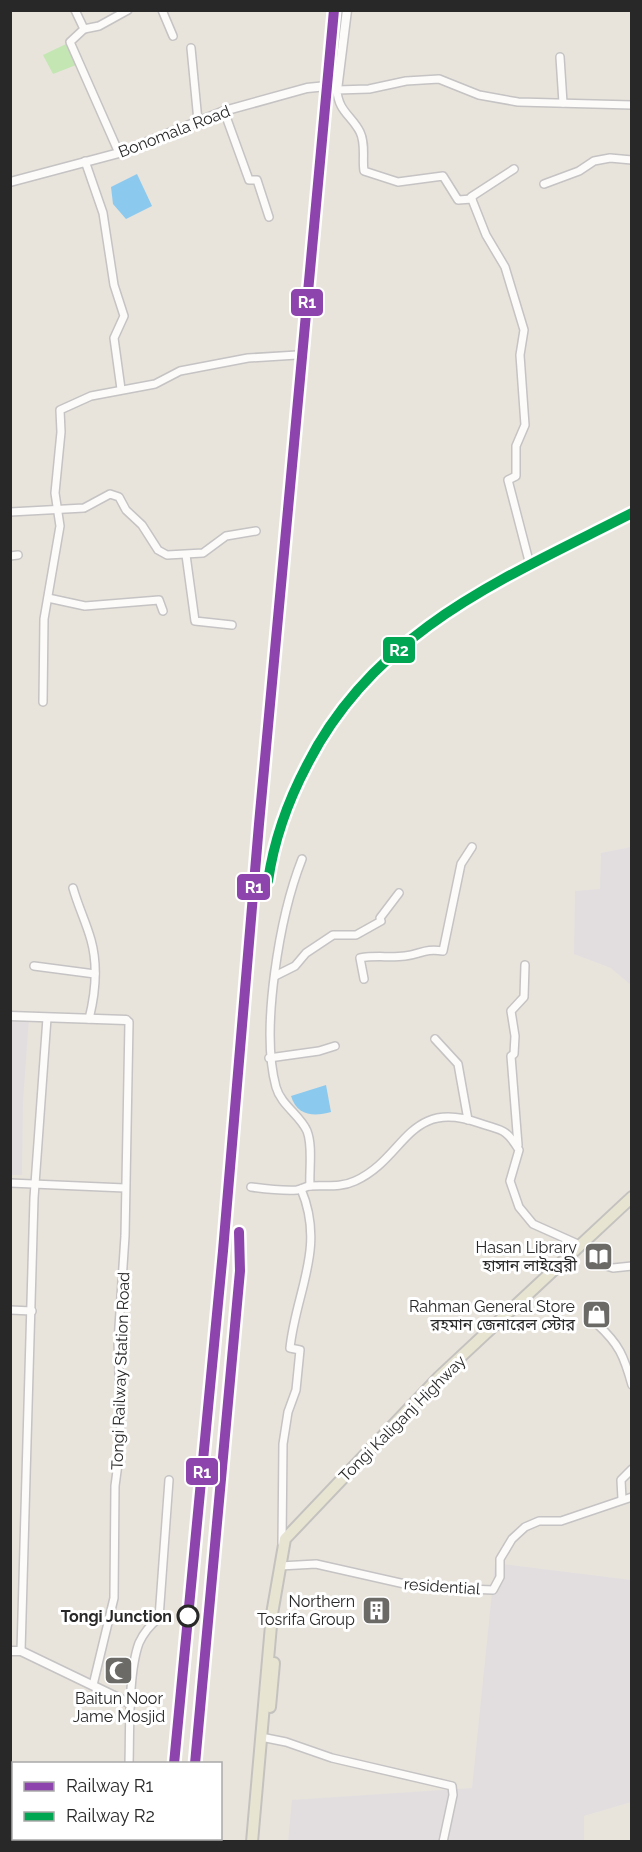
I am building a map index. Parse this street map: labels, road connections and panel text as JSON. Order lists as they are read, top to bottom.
{
  "streets": {
    "main road": ["Tongi Kaliganj Highway"],
    "street": ["Bonomala Road", "Tongi Railway Station Road", "residential"]
  },
  "places": {
    "library": ["Hasan Library হাসান লাইব্রেরী"],
    "shop": ["Rahman General Store রহমান জেনারেল স্টোর"],
    "building": ["Northern Tosrifa Group"],
    "other": ["Tongi Junction"],
    "mosque": ["Baitun Noor Jame Mosjid"]
  },
  "lines": ["rail line R1", "rail line R2"],
  "legend": ["Railway R1", "Railway R2"]
}
